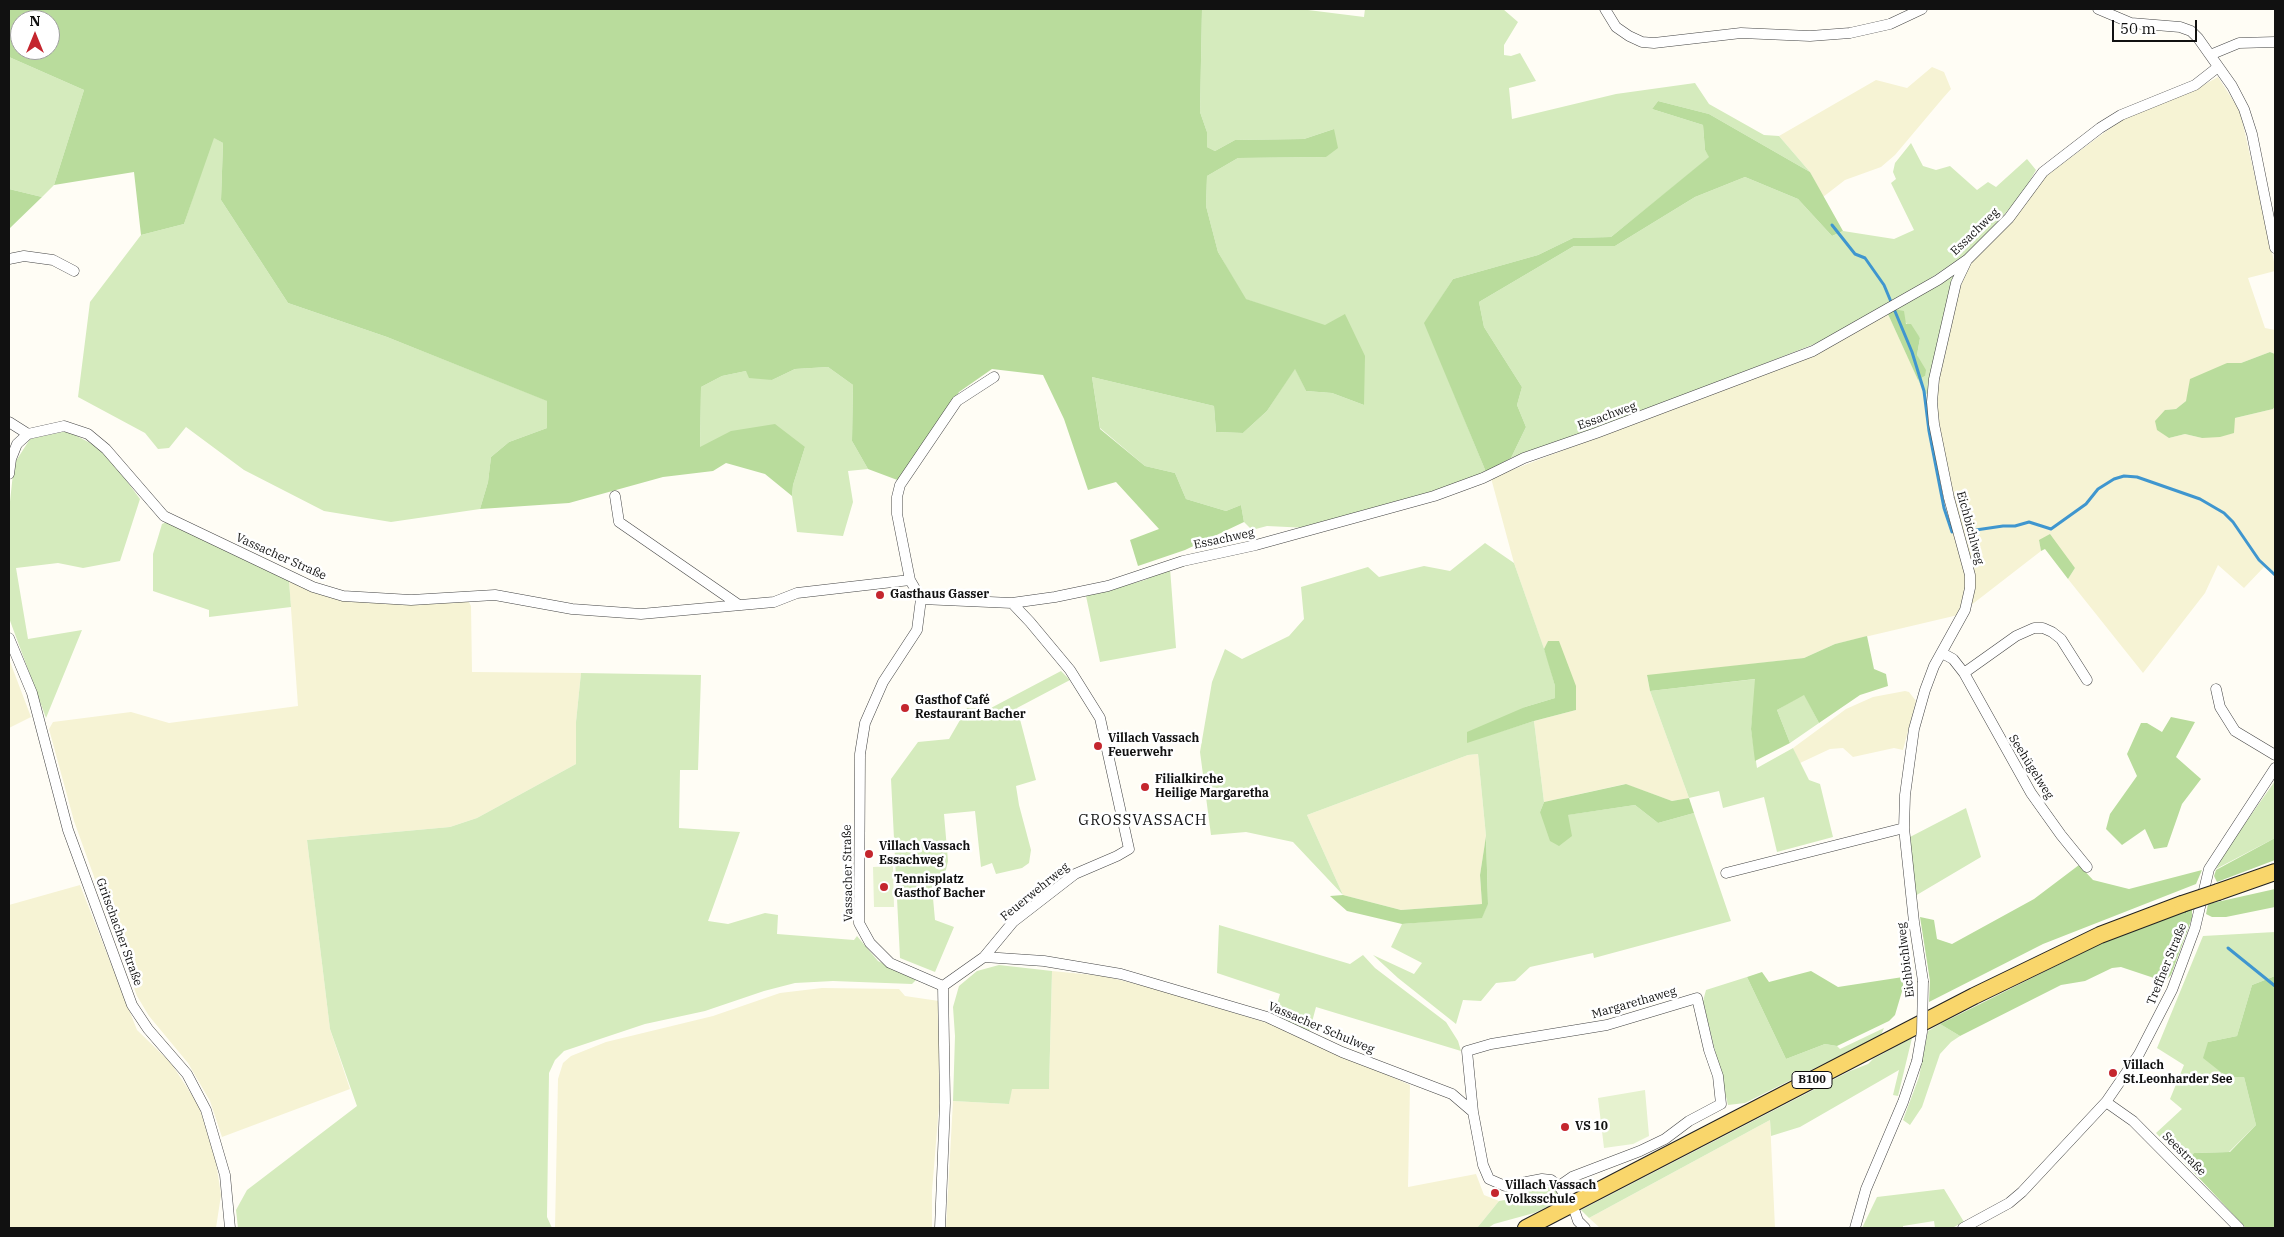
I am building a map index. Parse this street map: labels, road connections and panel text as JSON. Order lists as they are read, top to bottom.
{
  "streets": {
    "main road": ["B100"],
    "street": [
      "Essachweg",
      "Eichbichlweg",
      "Vassacher Straße",
      "Seehügelweg",
      "Feuerwehrweg",
      "Gritschacher Straße",
      "Treffner Straße",
      "Margarethaweg",
      "Vassacher Schulweg",
      "Seestraße"
    ]
  },
  "crossings": [
    ["Essachweg", "Eichbichlweg"],
    ["Essachweg", "Vassacher Straße"],
    ["Essachweg", "Feuerwehrweg"],
    ["Eichbichlweg", "Seehügelweg"],
    ["Feuerwehrweg", "Vassacher Schulweg"],
    ["Treffner Straße", "Seestraße"],
    ["Margarethaweg", "Vassacher Schulweg"]
  ],
  "districts": ["GROSSVASSACH"],
  "places": [
    "Gasthaus Gasser",
    "Gasthof Café Restaurant Bacher",
    "Villach Vassach Feuerwehr",
    "Filialkirche Heilige Margaretha",
    "Villach Vassach Essachweg",
    "Tennisplatz Gasthof Bacher",
    "Villach St.Leonharder See",
    "VS 10",
    "Villach Vassach Volksschule"
  ],
  "scale_bar": "50 m",
  "north": "top"
}
